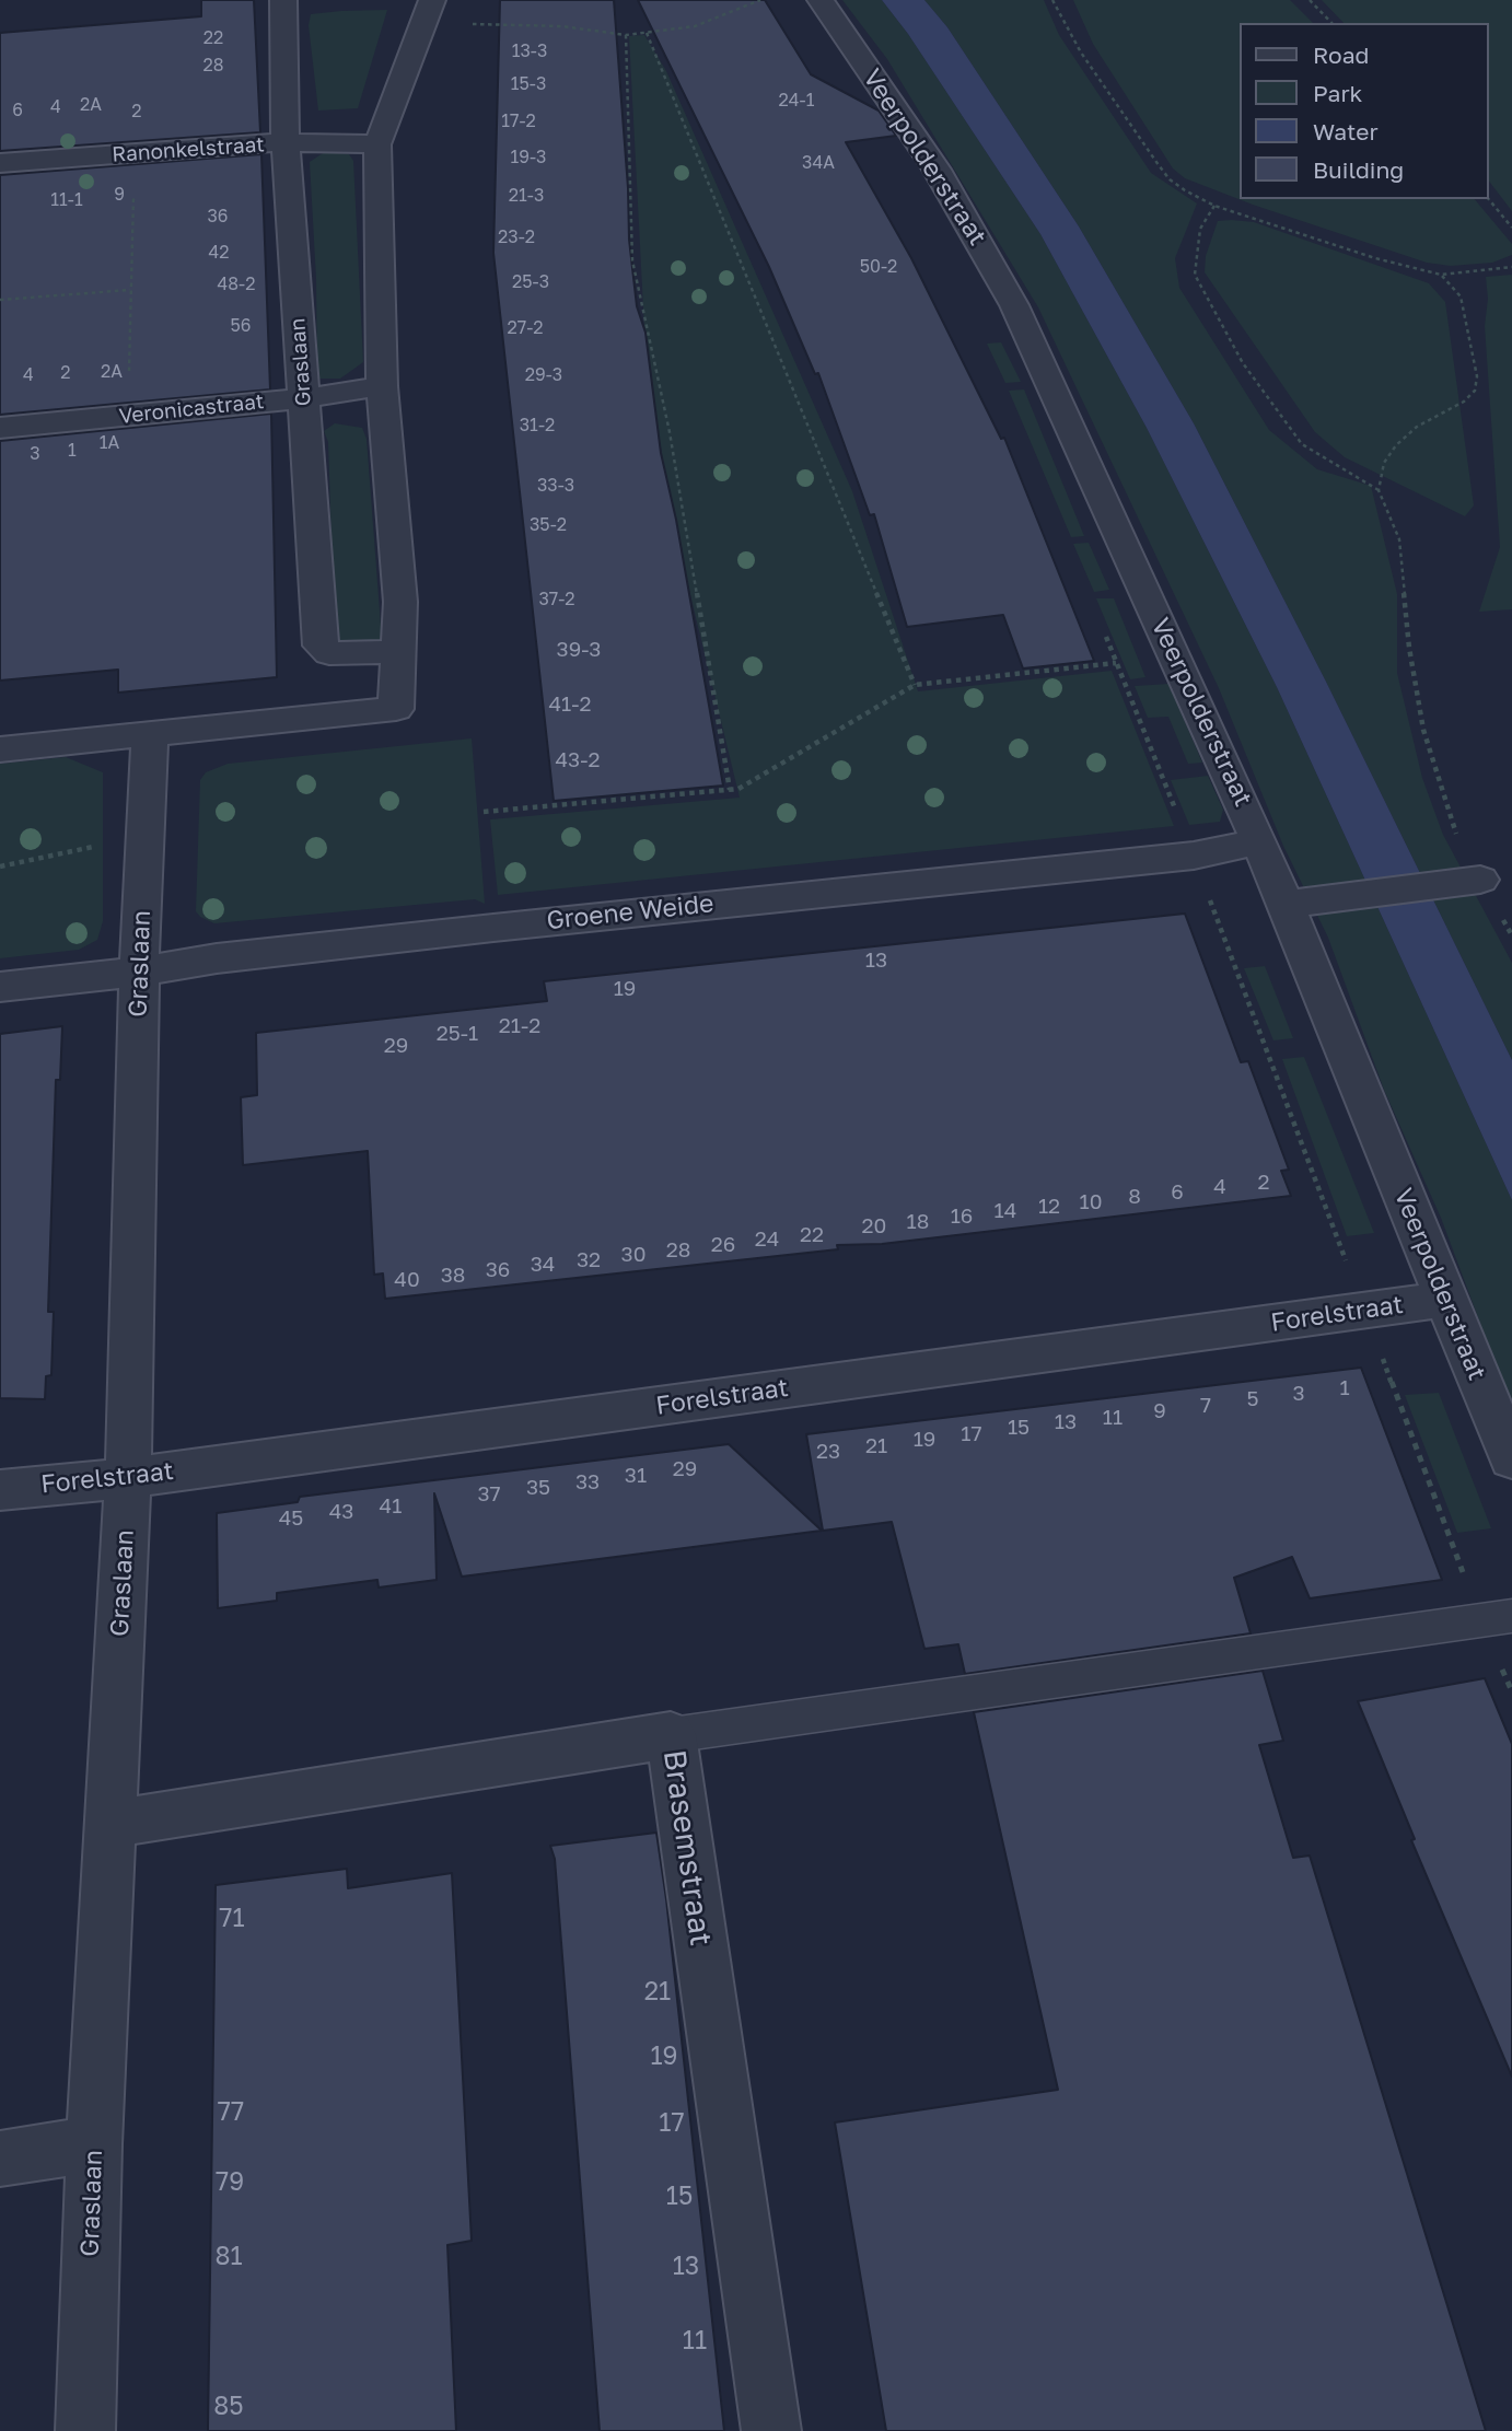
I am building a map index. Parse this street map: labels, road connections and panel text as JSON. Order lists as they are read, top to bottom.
{
  "streets": {
    "street": [
      "Ranonkelstraat",
      "Veerpolderstraat",
      "Graslaan",
      "Veronicastraat",
      "Groene Weide",
      "Forelstraat",
      "Brasemstraat"
    ]
  },
  "crossings": [
    ["Ranonkelstraat", "Graslaan"],
    ["Veerpolderstraat", "Groene Weide"],
    ["Veerpolderstraat", "Forelstraat"],
    ["Graslaan", "Veronicastraat"],
    ["Graslaan", "Groene Weide"],
    ["Graslaan", "Forelstraat"],
    ["Graslaan", "Brasemstraat"]
  ],
  "house_numbers": [
    "22",
    "13-3",
    "28",
    "15-3",
    "24-1",
    "2A",
    "4",
    "6",
    "2",
    "17-2",
    "19-3",
    "34A",
    "9",
    "21-3",
    "11-1",
    "36",
    "23-2",
    "42",
    "50-2",
    "25-3",
    "48-2",
    "56",
    "27-2",
    "2A",
    "2",
    "4",
    "29-3",
    "31-2",
    "1A",
    "1",
    "3",
    "33-3",
    "35-2",
    "37-2",
    "39-3",
    "41-2",
    "43-2",
    "13",
    "19",
    "21-2",
    "25-1",
    "29",
    "2",
    "4",
    "6",
    "8",
    "10",
    "12",
    "14",
    "16",
    "18",
    "20",
    "22",
    "24",
    "26",
    "28",
    "30",
    "32",
    "34",
    "36",
    "38",
    "40",
    "1",
    "3",
    "5",
    "7",
    "9",
    "11",
    "13",
    "15",
    "17",
    "19",
    "21",
    "23",
    "29",
    "31",
    "33",
    "35",
    "37",
    "41",
    "43",
    "45",
    "71",
    "21",
    "19",
    "77",
    "17",
    "79",
    "15",
    "81",
    "13",
    "11",
    "85"
  ],
  "legend": [
    "Road",
    "Park",
    "Water",
    "Building"
  ]
}
